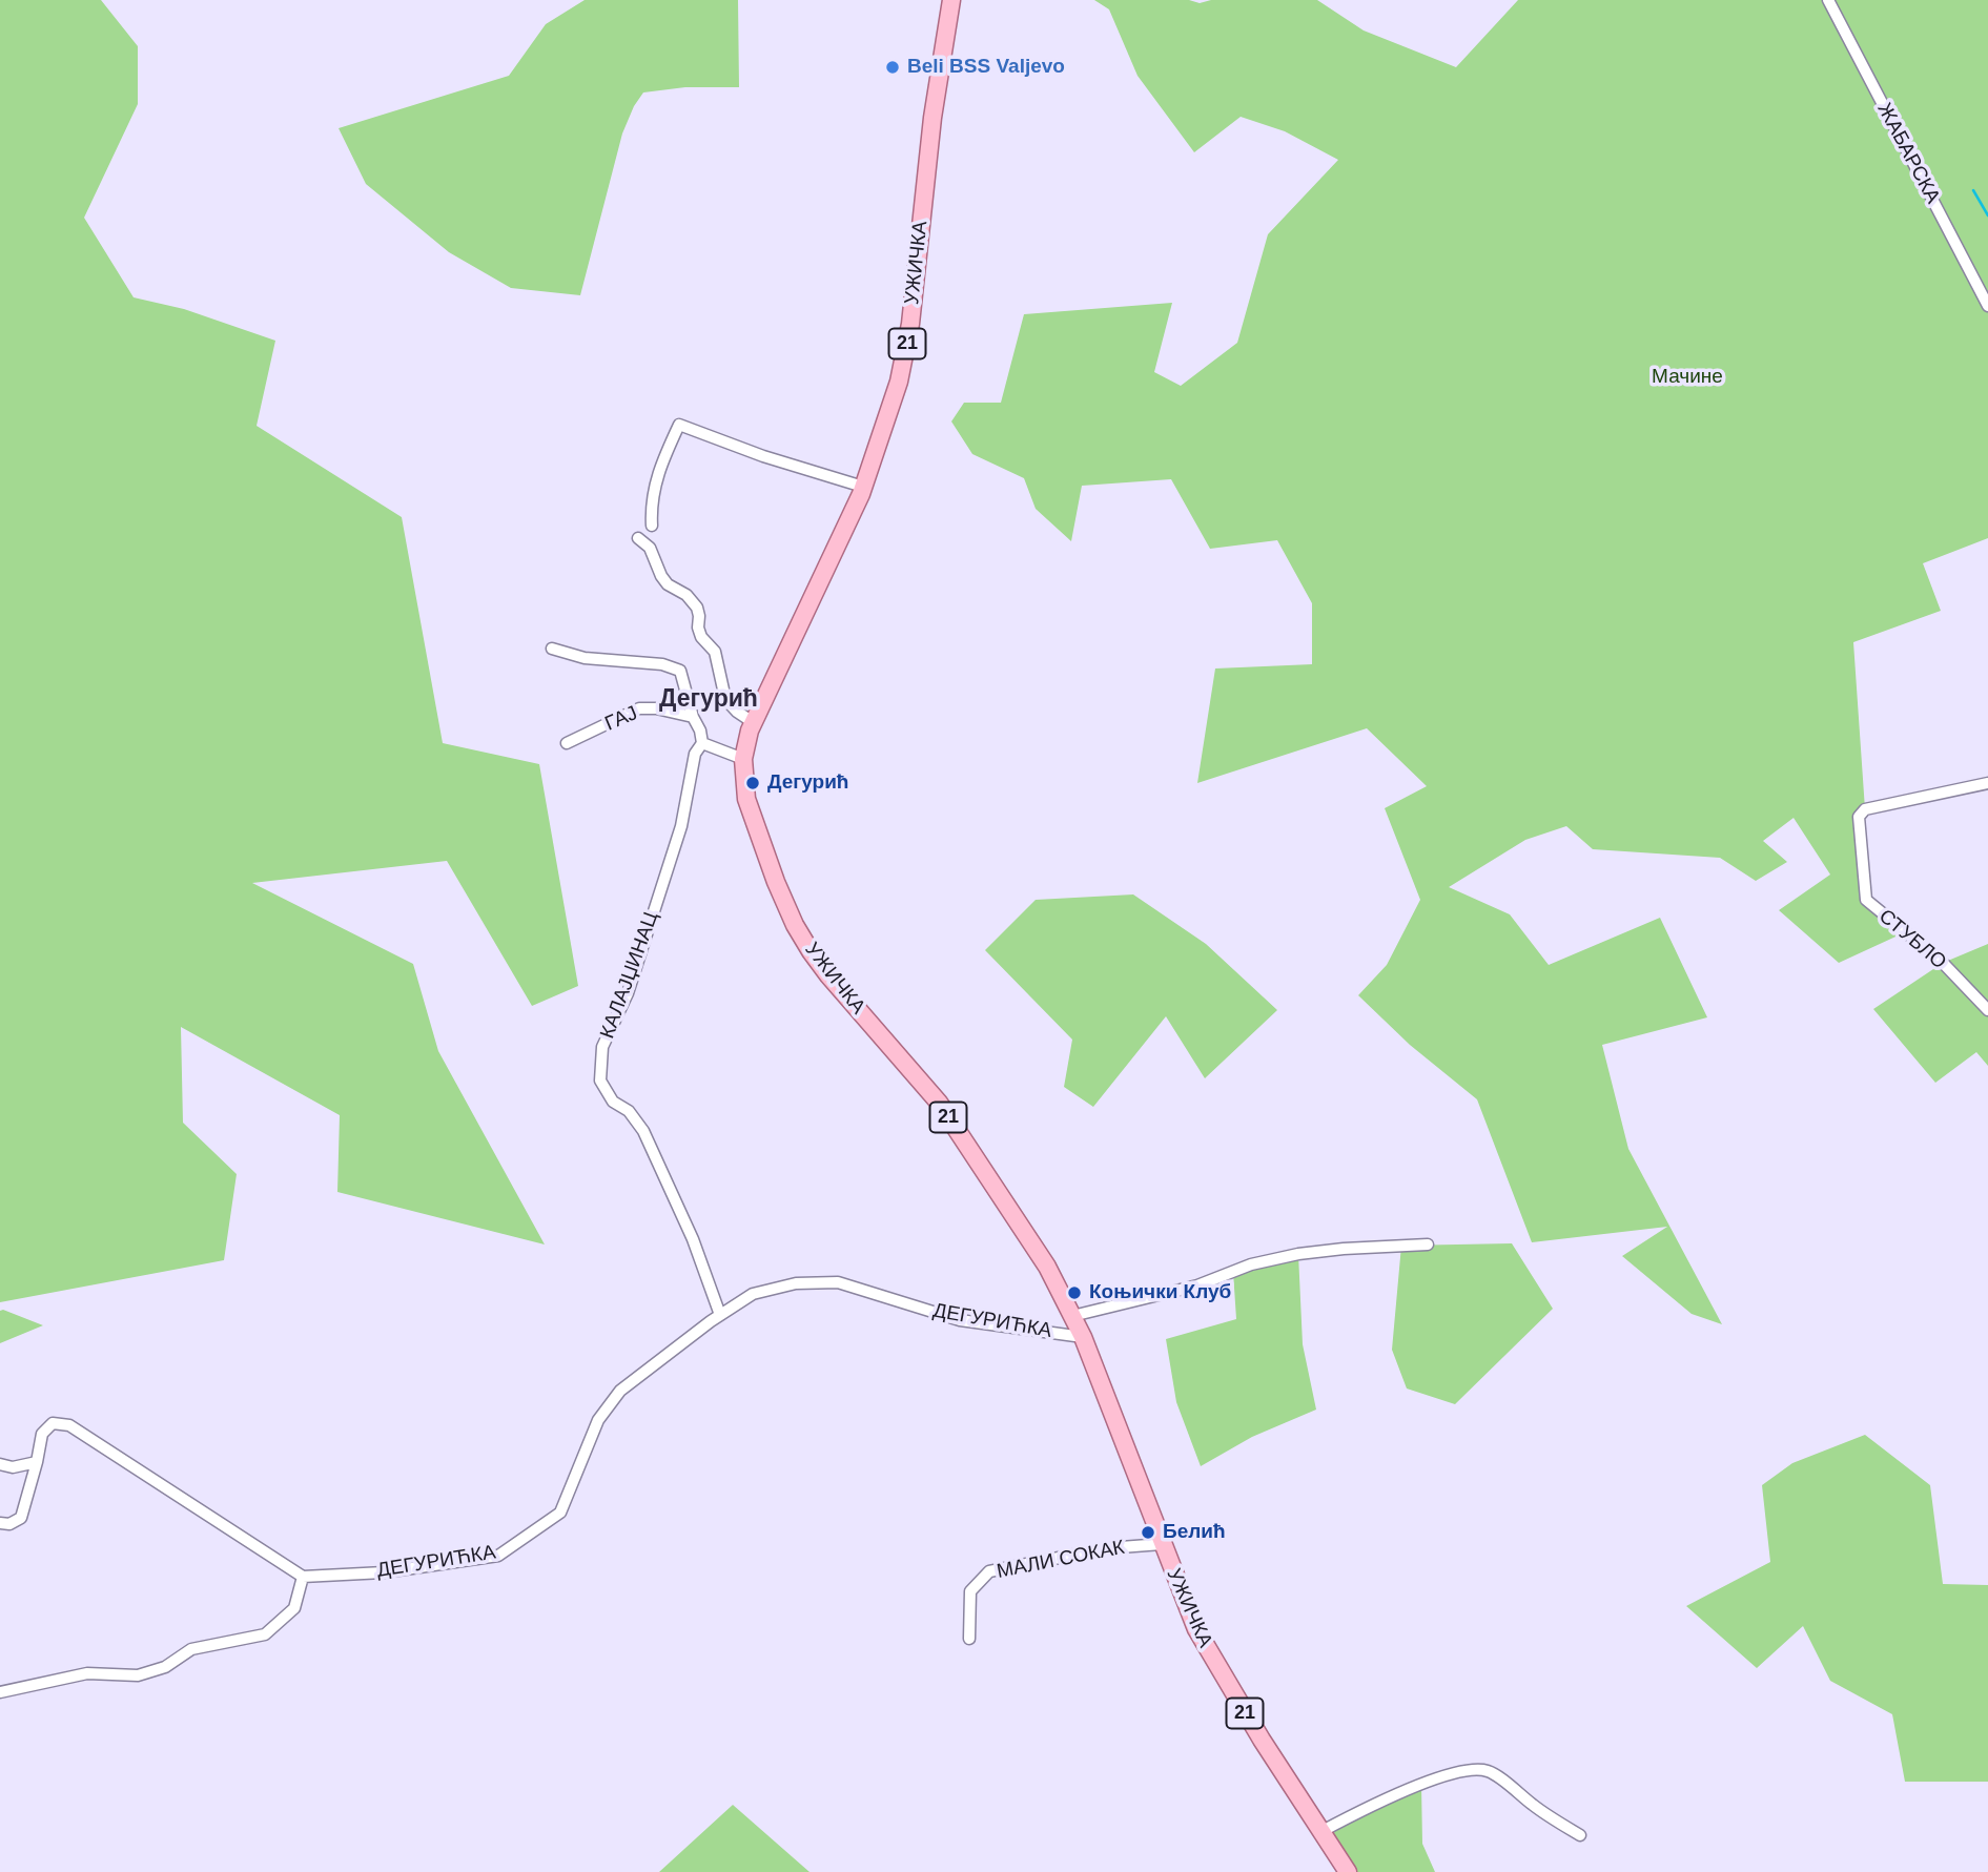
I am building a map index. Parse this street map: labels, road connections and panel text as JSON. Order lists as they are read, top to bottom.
{
  "streets": {
    "main road": ["УЖИЧКА", "21"],
    "street": [
      "ЖАБАРСКА",
      "ГАЈ",
      "СТУБЛО",
      "КАЛАЈЏИНАЦ",
      "ДЕГУРИЋКА",
      "МАЛИ СОКАК"
    ]
  },
  "crossings": [
    ["УЖИЧКА", "ДЕГУРИЋКА"],
    ["УЖИЧКА", "МАЛИ СОКАК"],
    ["КАЛАЈЏИНАЦ", "ДЕГУРИЋКА"]
  ],
  "districts": ["Дегурић"],
  "parks": ["Мачине"],
  "places": [
    "Beli BSS Valjevo",
    "Дегурић",
    "Коњички Клуб",
    "Белић"
  ]
}
